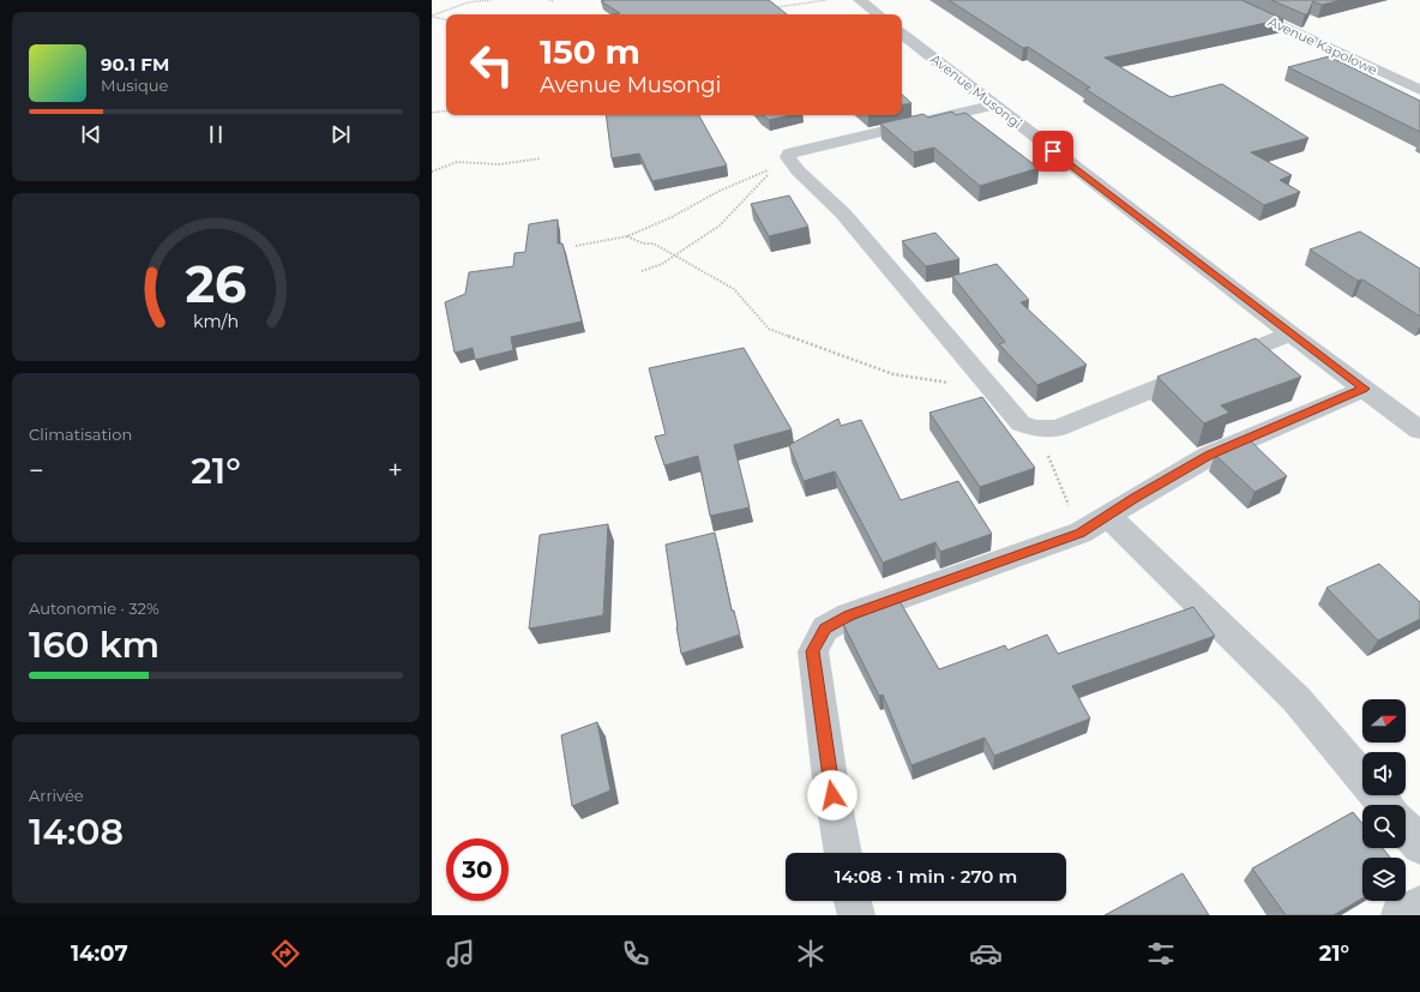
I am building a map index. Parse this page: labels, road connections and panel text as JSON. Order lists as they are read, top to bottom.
{
  "streets": {
    "street": ["Avenue Kapolowe", "Avenue Musongi"]
  },
  "north": "right",
  "page": {
    "turn": ["150 m", "Avenue Musongi"],
    "song": ["90.1 FM", "Musique"],
    "tile": [
      "Climatisation",
      ["Autonomie · 32%", "160 km"],
      ["Arrivée", "14:08"]
    ],
    "heat": ["−", "21°", "+"],
    "limit": "30",
    "trip": "14:08 · 1 min · 270 m",
    "tabs": ["14:07", "21°"],
    "gauge": ["26", "km/h"]
  }
}
